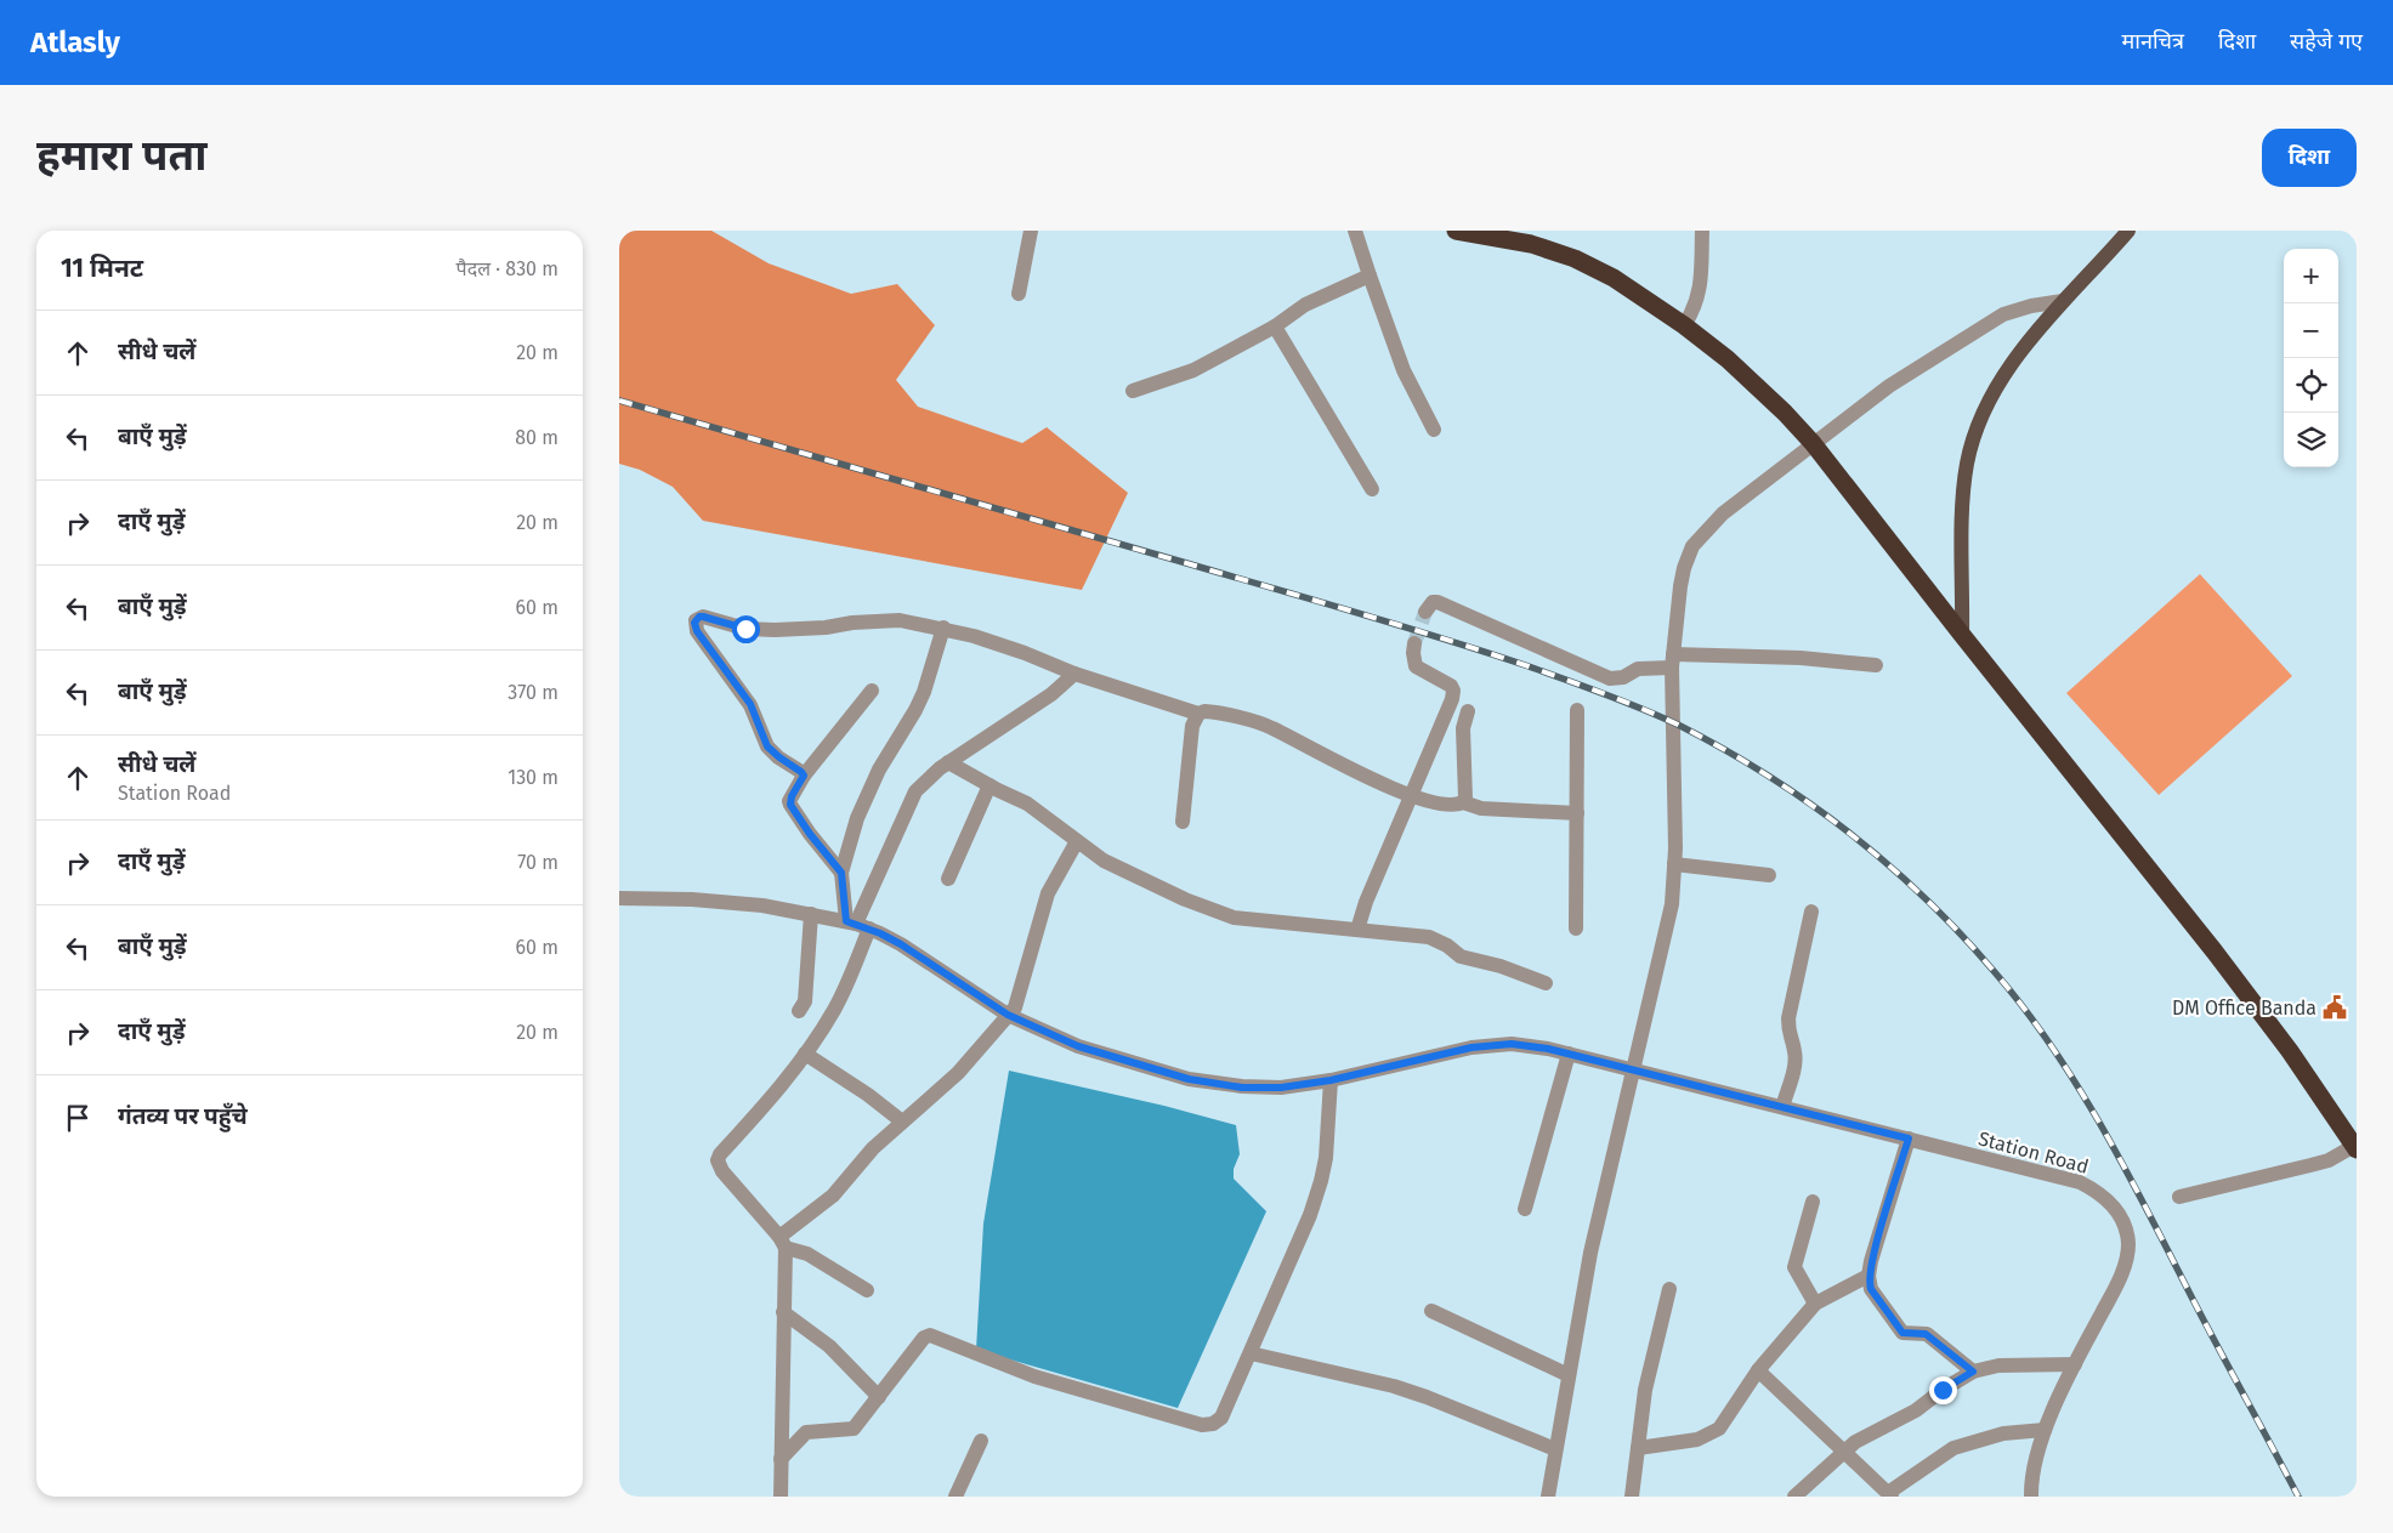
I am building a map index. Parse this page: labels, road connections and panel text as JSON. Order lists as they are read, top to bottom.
{
  "streets": {
    "street": ["Station Road"]
  },
  "places": {
    "public building": ["DM Office Banda"]
  },
  "page": {
    "header": "Atlasly",
    "nav": ["मानचित्र", "दिशा", "सहेजे गए"],
    "buttons": "दिशा",
    "title": "हमारा पता",
    "heading": ["11 मिनट", "पैदल · 830 m"],
    "map_buttons": ["+", "−"],
    "list": [
      ["सीधे चलें", "20 m"],
      ["बाएँ मुड़ें", "80 m"],
      ["दाएँ मुड़ें", "20 m"],
      ["बाएँ मुड़ें", "60 m"],
      ["बाएँ मुड़ें", "370 m"],
      ["सीधे चलें", "Station Road", "130 m"],
      ["दाएँ मुड़ें", "70 m"],
      ["बाएँ मुड़ें", "60 m"],
      ["दाएँ मुड़ें", "20 m"],
      "गंतव्य पर पहुँचे"
    ]
  }
}
